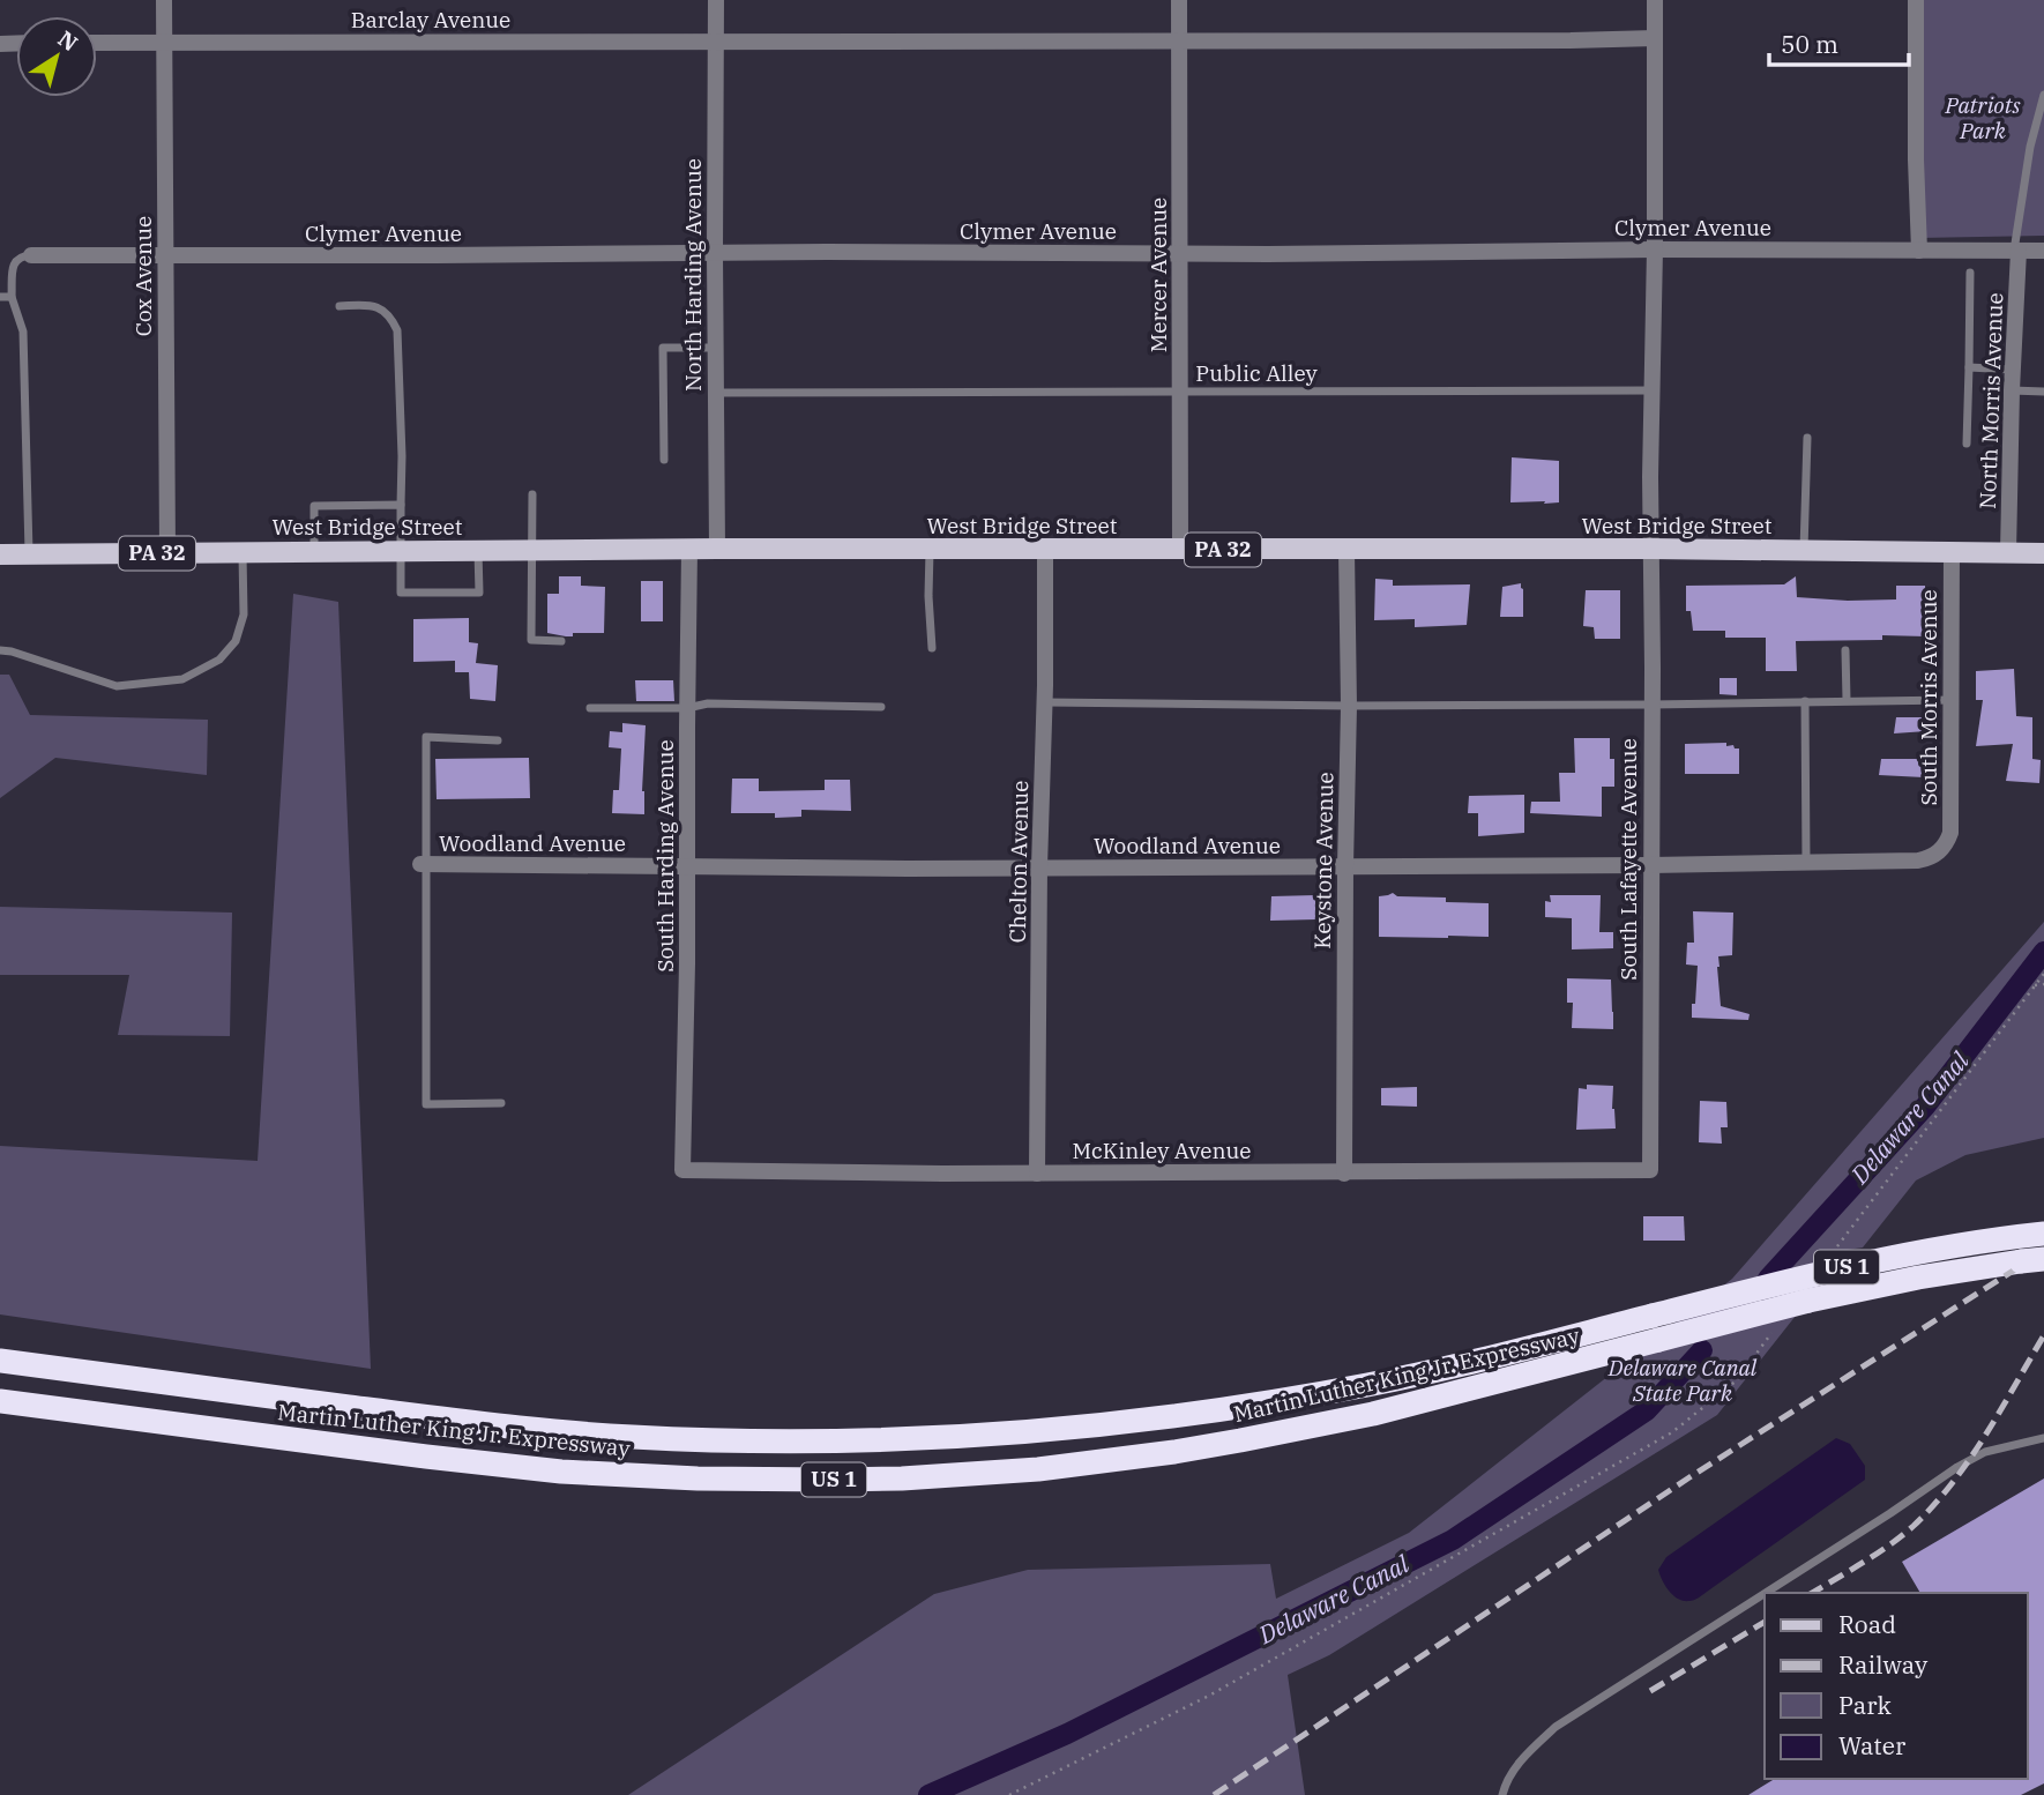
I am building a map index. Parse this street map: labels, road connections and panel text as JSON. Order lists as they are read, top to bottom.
{
  "streets": {
    "highway": ["US 1", "Martin Luther King Jr. Expressway"],
    "main road": ["West Bridge Street", "PA 32"],
    "street": [
      "Barclay Avenue",
      "Clymer Avenue",
      "North Harding Avenue",
      "Mercer Avenue",
      "Cox Avenue",
      "North Morris Avenue",
      "South Morris Avenue",
      "Woodland Avenue",
      "South Harding Avenue",
      "South Lafayette Avenue",
      "Keystone Avenue",
      "Chelton Avenue",
      "McKinley Avenue"
    ],
    "lane": ["Public Alley"]
  },
  "crossings": [
    ["Barclay Avenue", "North Harding Avenue"],
    ["Barclay Avenue", "Mercer Avenue"],
    ["Barclay Avenue", "Cox Avenue"],
    ["Barclay Avenue", "South Lafayette Avenue"],
    ["Clymer Avenue", "North Harding Avenue"],
    ["Clymer Avenue", "Mercer Avenue"],
    ["Clymer Avenue", "Cox Avenue"],
    ["Clymer Avenue", "North Morris Avenue"],
    ["Clymer Avenue", "South Lafayette Avenue"],
    ["North Harding Avenue", "Public Alley"],
    ["North Harding Avenue", "West Bridge Street"],
    ["Mercer Avenue", "Public Alley"],
    ["Mercer Avenue", "West Bridge Street"],
    ["Cox Avenue", "West Bridge Street"],
    ["Public Alley", "South Lafayette Avenue"],
    ["North Morris Avenue", "West Bridge Street"],
    ["West Bridge Street", "South Morris Avenue"],
    ["West Bridge Street", "South Harding Avenue"],
    ["West Bridge Street", "South Lafayette Avenue"],
    ["West Bridge Street", "Keystone Avenue"],
    ["West Bridge Street", "Chelton Avenue"],
    ["South Morris Avenue", "Woodland Avenue"],
    ["Woodland Avenue", "South Harding Avenue"],
    ["Woodland Avenue", "South Lafayette Avenue"],
    ["Woodland Avenue", "Keystone Avenue"],
    ["Woodland Avenue", "Chelton Avenue"],
    ["South Harding Avenue", "McKinley Avenue"],
    ["South Lafayette Avenue", "McKinley Avenue"],
    ["Keystone Avenue", "McKinley Avenue"],
    ["Chelton Avenue", "McKinley Avenue"]
  ],
  "water": ["Delaware Canal"],
  "parks": ["Patriots Park", "Delaware Canal State Park"],
  "legend": [
    "Road",
    "Railway",
    "Park",
    "Water"
  ],
  "scale_bar": "50 m",
  "north": "top right"
}
